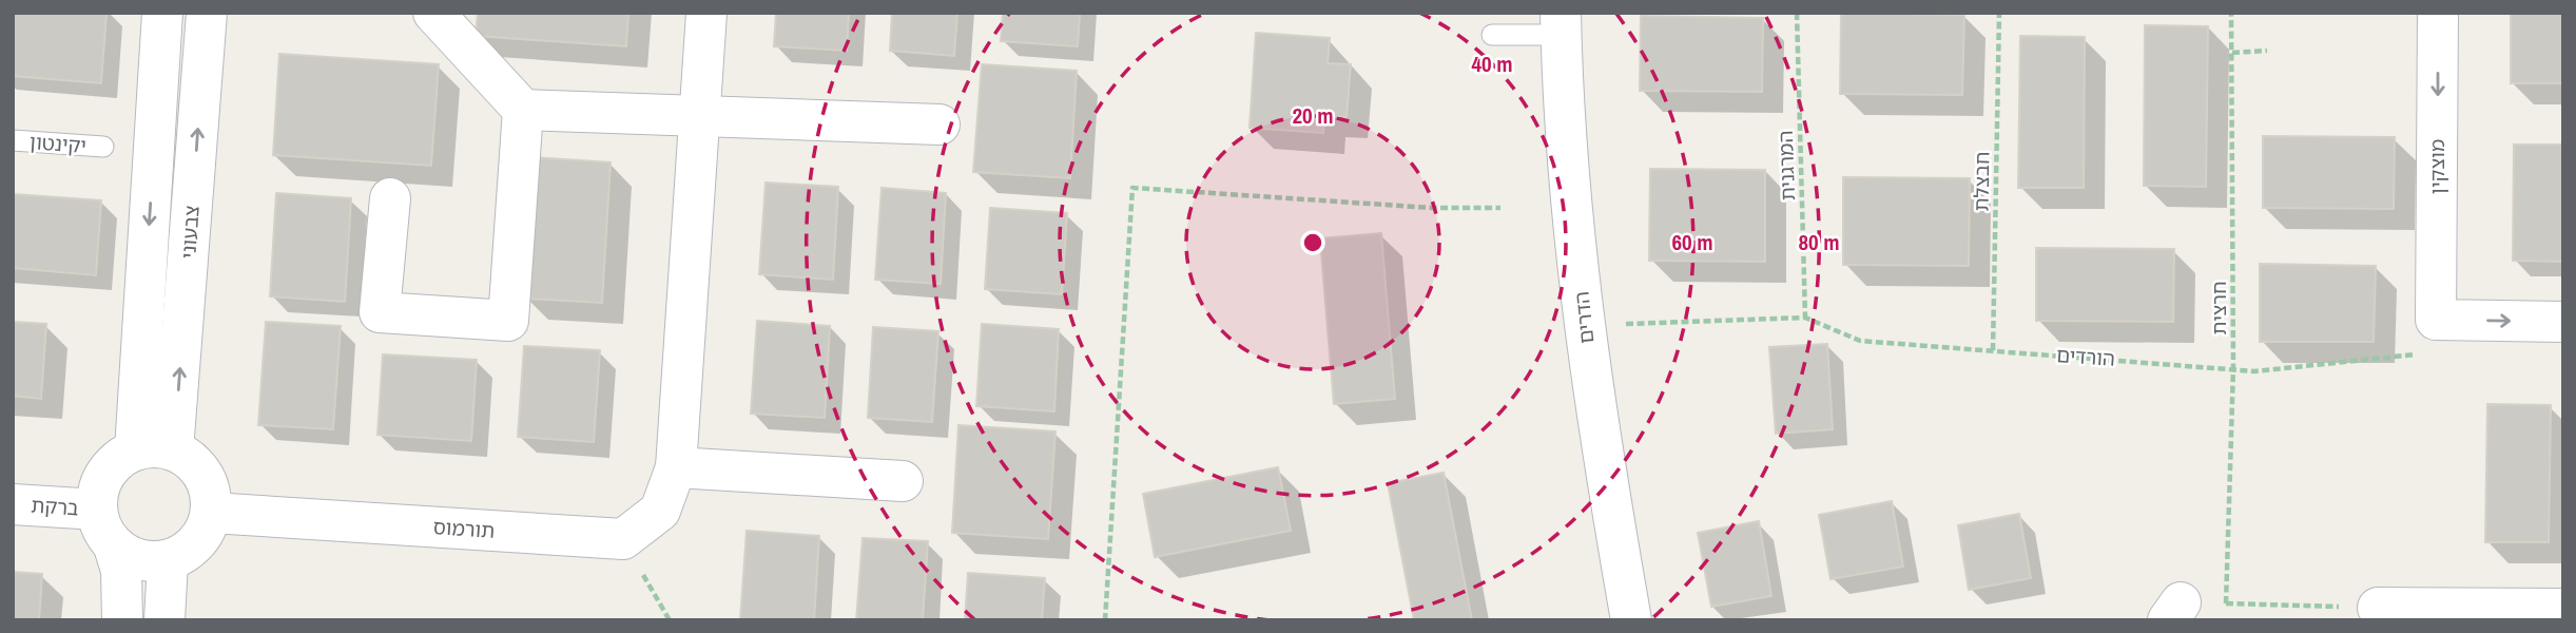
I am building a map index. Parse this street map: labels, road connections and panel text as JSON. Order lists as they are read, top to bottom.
{
  "streets": {
    "street": [
      "מוצקין",
      "צבעוני",
      "הדרים",
      "ברקת",
      "תורמוס"
    ],
    "lane": ["יקינטון"],
    "path": [
      "המרגנית",
      "חבצלת",
      "חרצית",
      "הורדים"
    ]
  },
  "crossings": [
    ["המרגנית", "הורדים"],
    ["מוצקין", "הורדים"],
    ["חבצלת", "הורדים"],
    ["צבעוני", "ברקת"],
    ["צבעוני", "תורמוס"],
    ["חרצית", "הורדים"],
    ["הדרים", "הורדים"],
    ["ברקת", "תורמוס"]
  ],
  "one_way": ["מוצקין"],
  "rings": [
    "40 m",
    "20 m",
    "60 m",
    "80 m"
  ]
}
